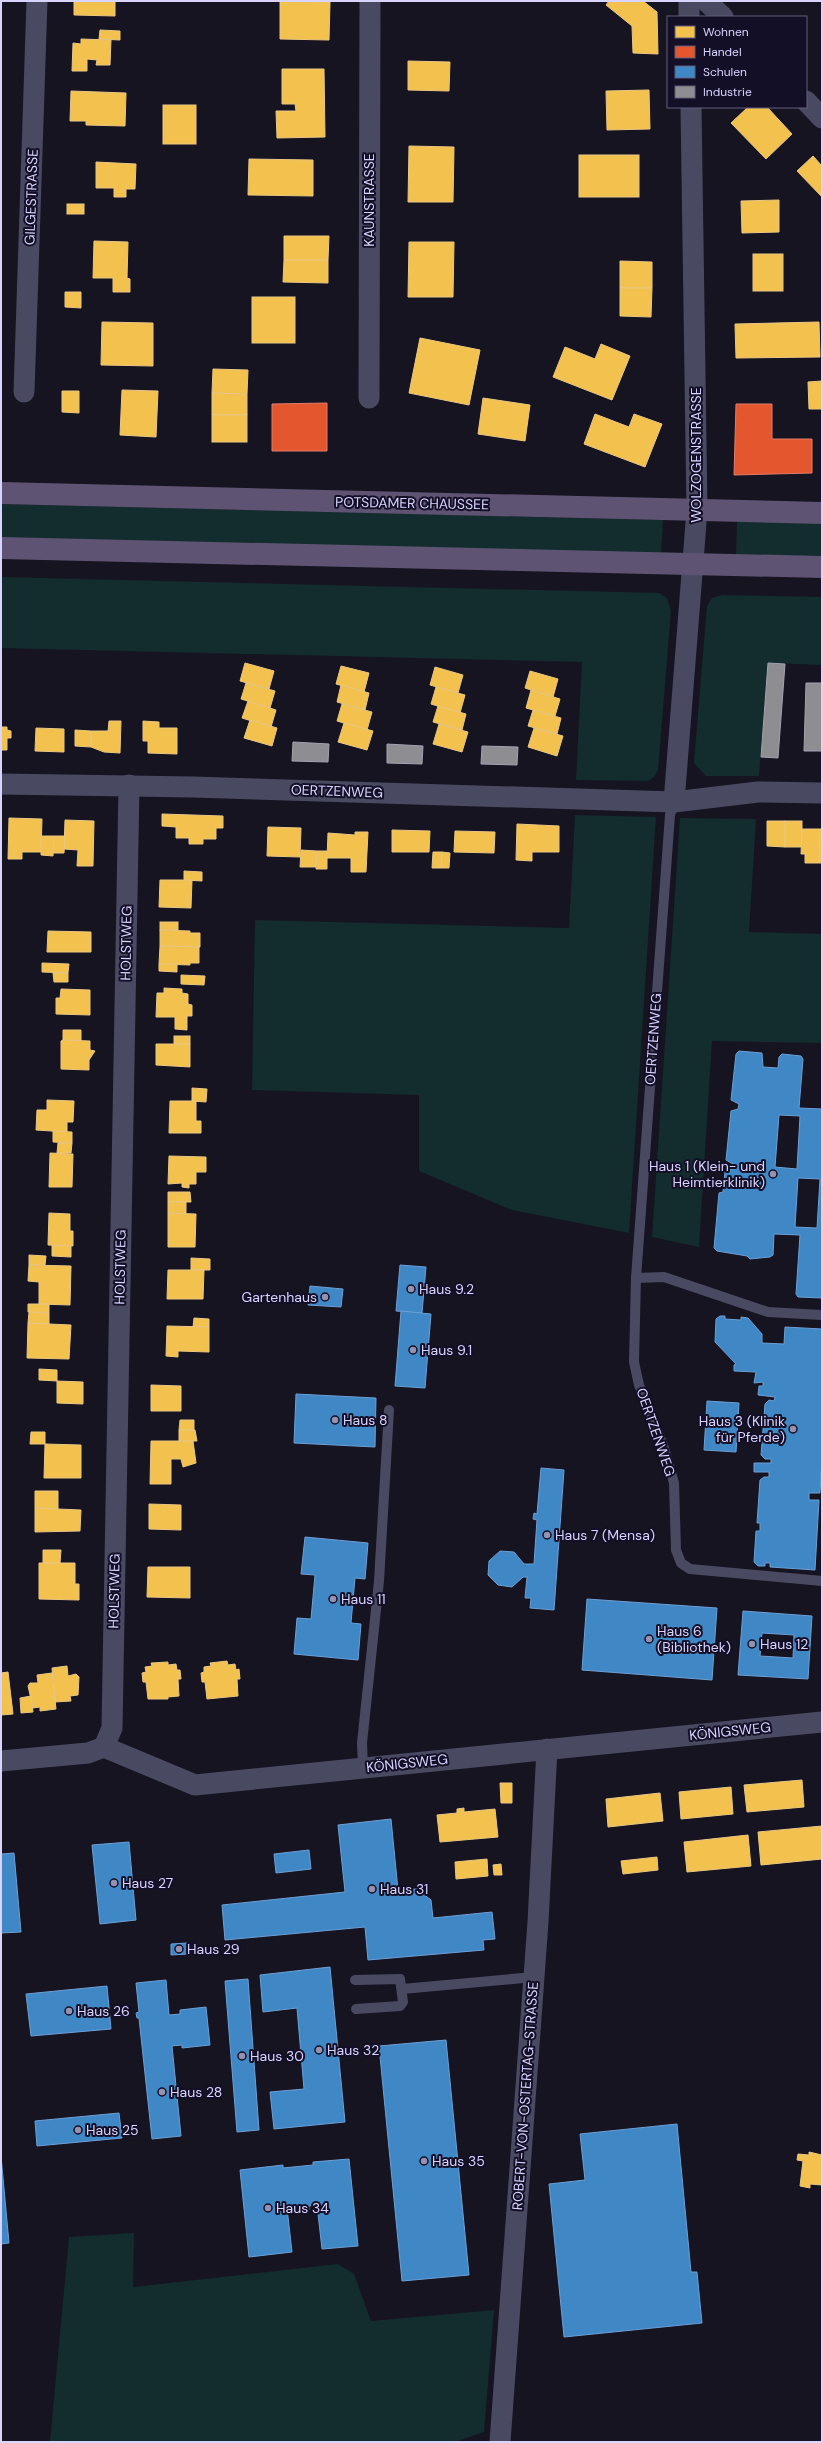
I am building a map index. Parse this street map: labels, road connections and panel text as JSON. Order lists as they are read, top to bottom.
{
  "streets": {
    "main road": ["POTSDAMER CHAUSSEE"],
    "street": [
      "GILGESTRASSE",
      "KAUNSTRASSE",
      "WOLZOGENSTRASSE",
      "OERTZENWEG",
      "HOLSTWEG",
      "KÖNIGSWEG",
      "ROBERT-VON-OSTERTAG-STRASSE"
    ]
  },
  "crossings": [
    ["WOLZOGENSTRASSE", "POTSDAMER CHAUSSEE"],
    ["WOLZOGENSTRASSE", "OERTZENWEG"],
    ["OERTZENWEG", "HOLSTWEG"],
    ["HOLSTWEG", "KÖNIGSWEG"],
    ["KÖNIGSWEG", "ROBERT-VON-OSTERTAG-STRASSE"]
  ],
  "places": [
    "Haus 1 (Klein- und Heimtierklinik)",
    "Haus 9.2",
    "Gartenhaus",
    "Haus 9.1",
    "Haus 8",
    "Haus 3 (Klinik für Pferde)",
    "Haus 7 (Mensa)",
    "Haus 11",
    "Haus 6 (Bibliothek)",
    "Haus 12",
    "Haus 27",
    "Haus 31",
    "Haus 29",
    "Haus 26",
    "Haus 32",
    "Haus 30",
    "Haus 28",
    "Haus 25",
    "Haus 35",
    "Haus 34"
  ],
  "legend": [
    "Wohnen",
    "Handel",
    "Schulen",
    "Industrie"
  ]
}
